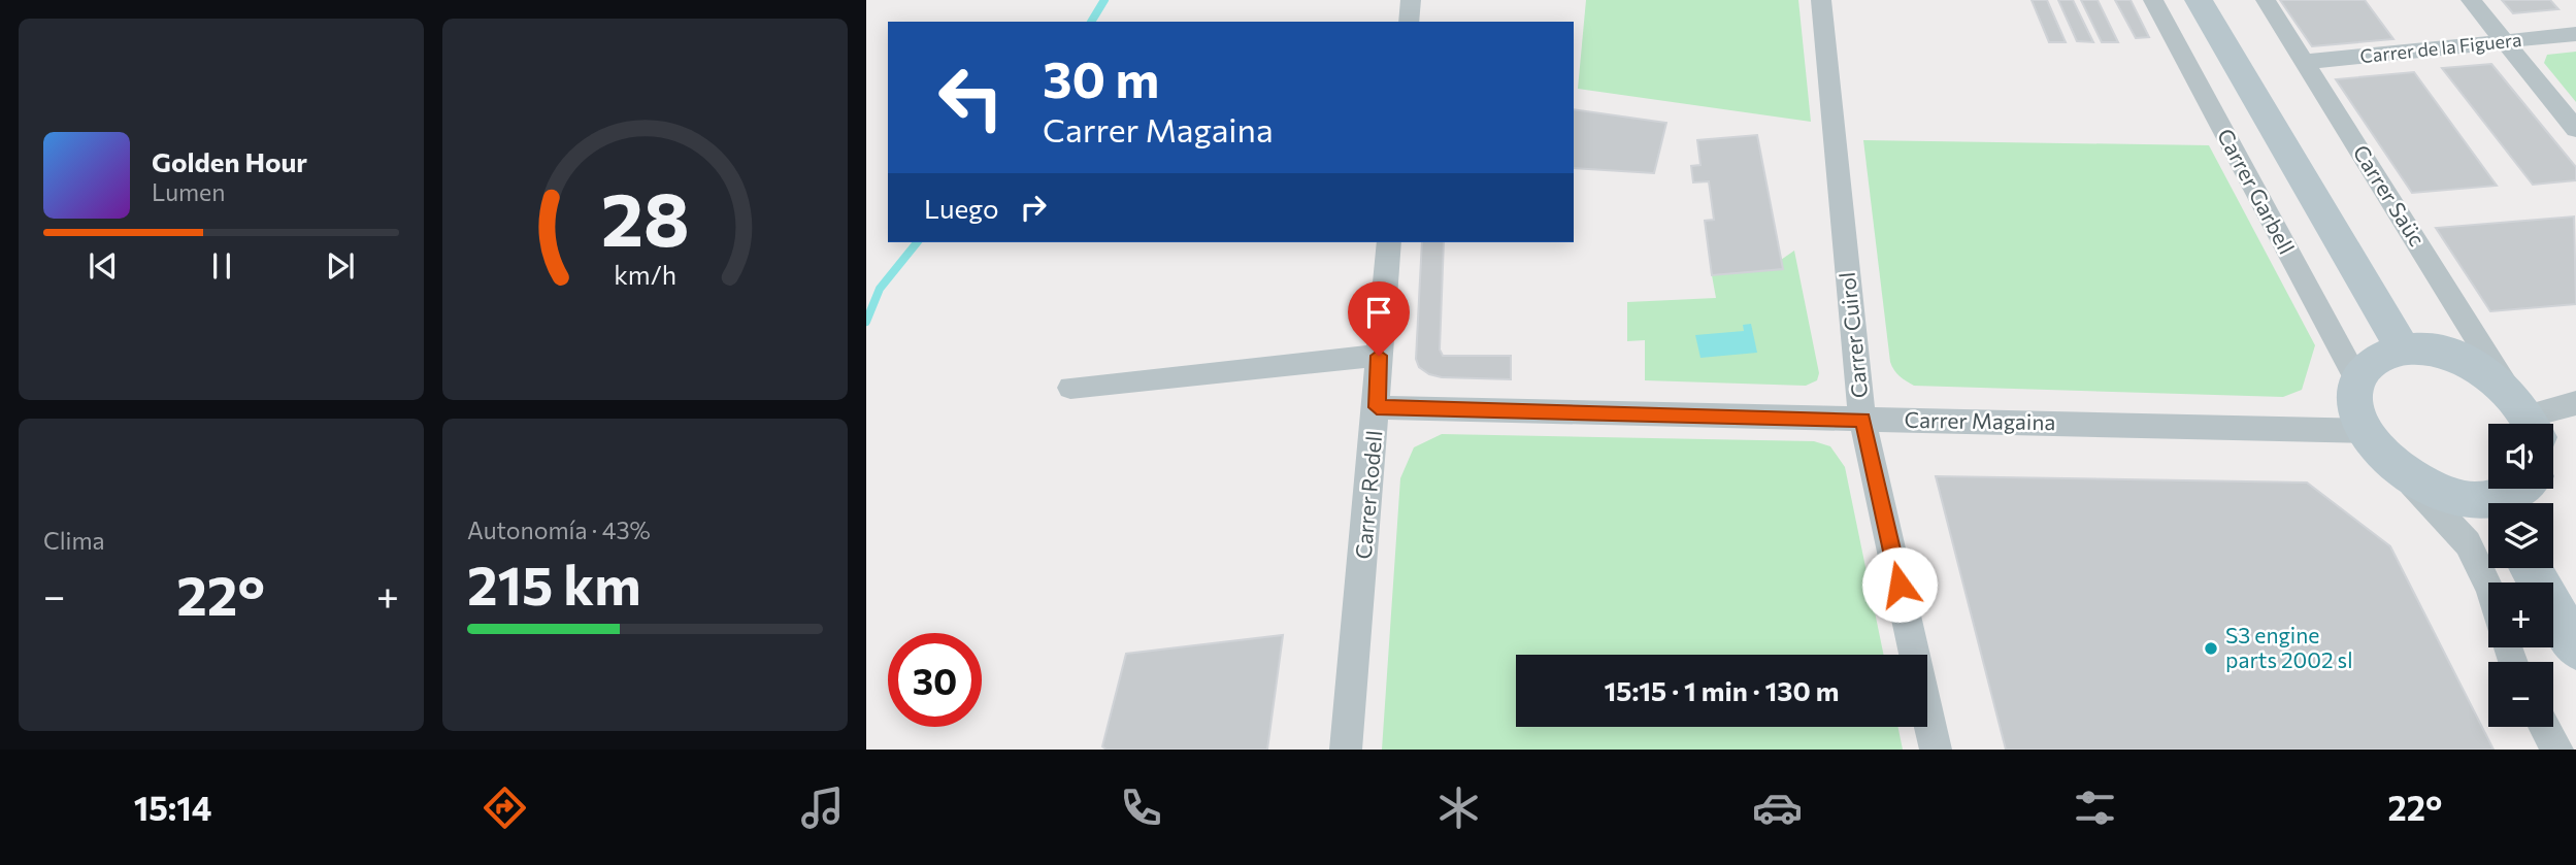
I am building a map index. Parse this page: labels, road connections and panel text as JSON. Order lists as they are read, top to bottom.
{
  "streets": {
    "street": [
      "Carrer de la Figuera",
      "Carrer Garbell",
      "Carrer Saüc",
      "Carrer Cuirol",
      "Carrer Magaina",
      "Carrer Rodell"
    ]
  },
  "crossings": [
    ["Carrer de la Figuera", "Carrer Saüc"],
    ["Carrer Cuirol", "Carrer Magaina"],
    ["Carrer Magaina", "Carrer Rodell"]
  ],
  "places": ["S3 engine parts 2002 sl"],
  "page": {
    "turn": ["30 m", "Carrer Magaina"],
    "song": ["Golden Hour", "Lumen"],
    "then": "Luego",
    "tile": [
      "Clima",
      ["Autonomía · 43%", "215 km"]
    ],
    "map_buttons": ["+", "−"],
    "heat": ["−", "22°", "+"],
    "limit": "30",
    "trip": "15:15 · 1 min · 130 m",
    "tabs": ["15:14", "22°"],
    "gauge": ["28", "km/h"]
  }
}
